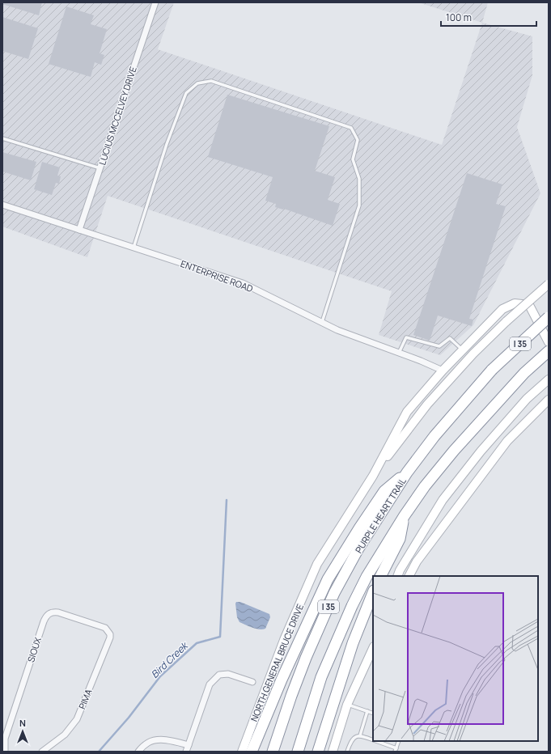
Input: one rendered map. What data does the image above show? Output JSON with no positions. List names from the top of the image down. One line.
{"streets":{"highway":["I 35","PURPLE HEART TRAIL"],"main road":["NORTH GENERAL BRUCE DRIVE"],"street":["LUCIUS MCCELVEY DRIVE","ENTERPRISE ROAD","SIOUX","PIMA"]},"crossings":[["LUCIUS MCCELVEY DRIVE","ENTERPRISE ROAD"],["SIOUX","PIMA"]],"water":["Bird Creek"],"scale_bar":"100 m","north":"top"}
